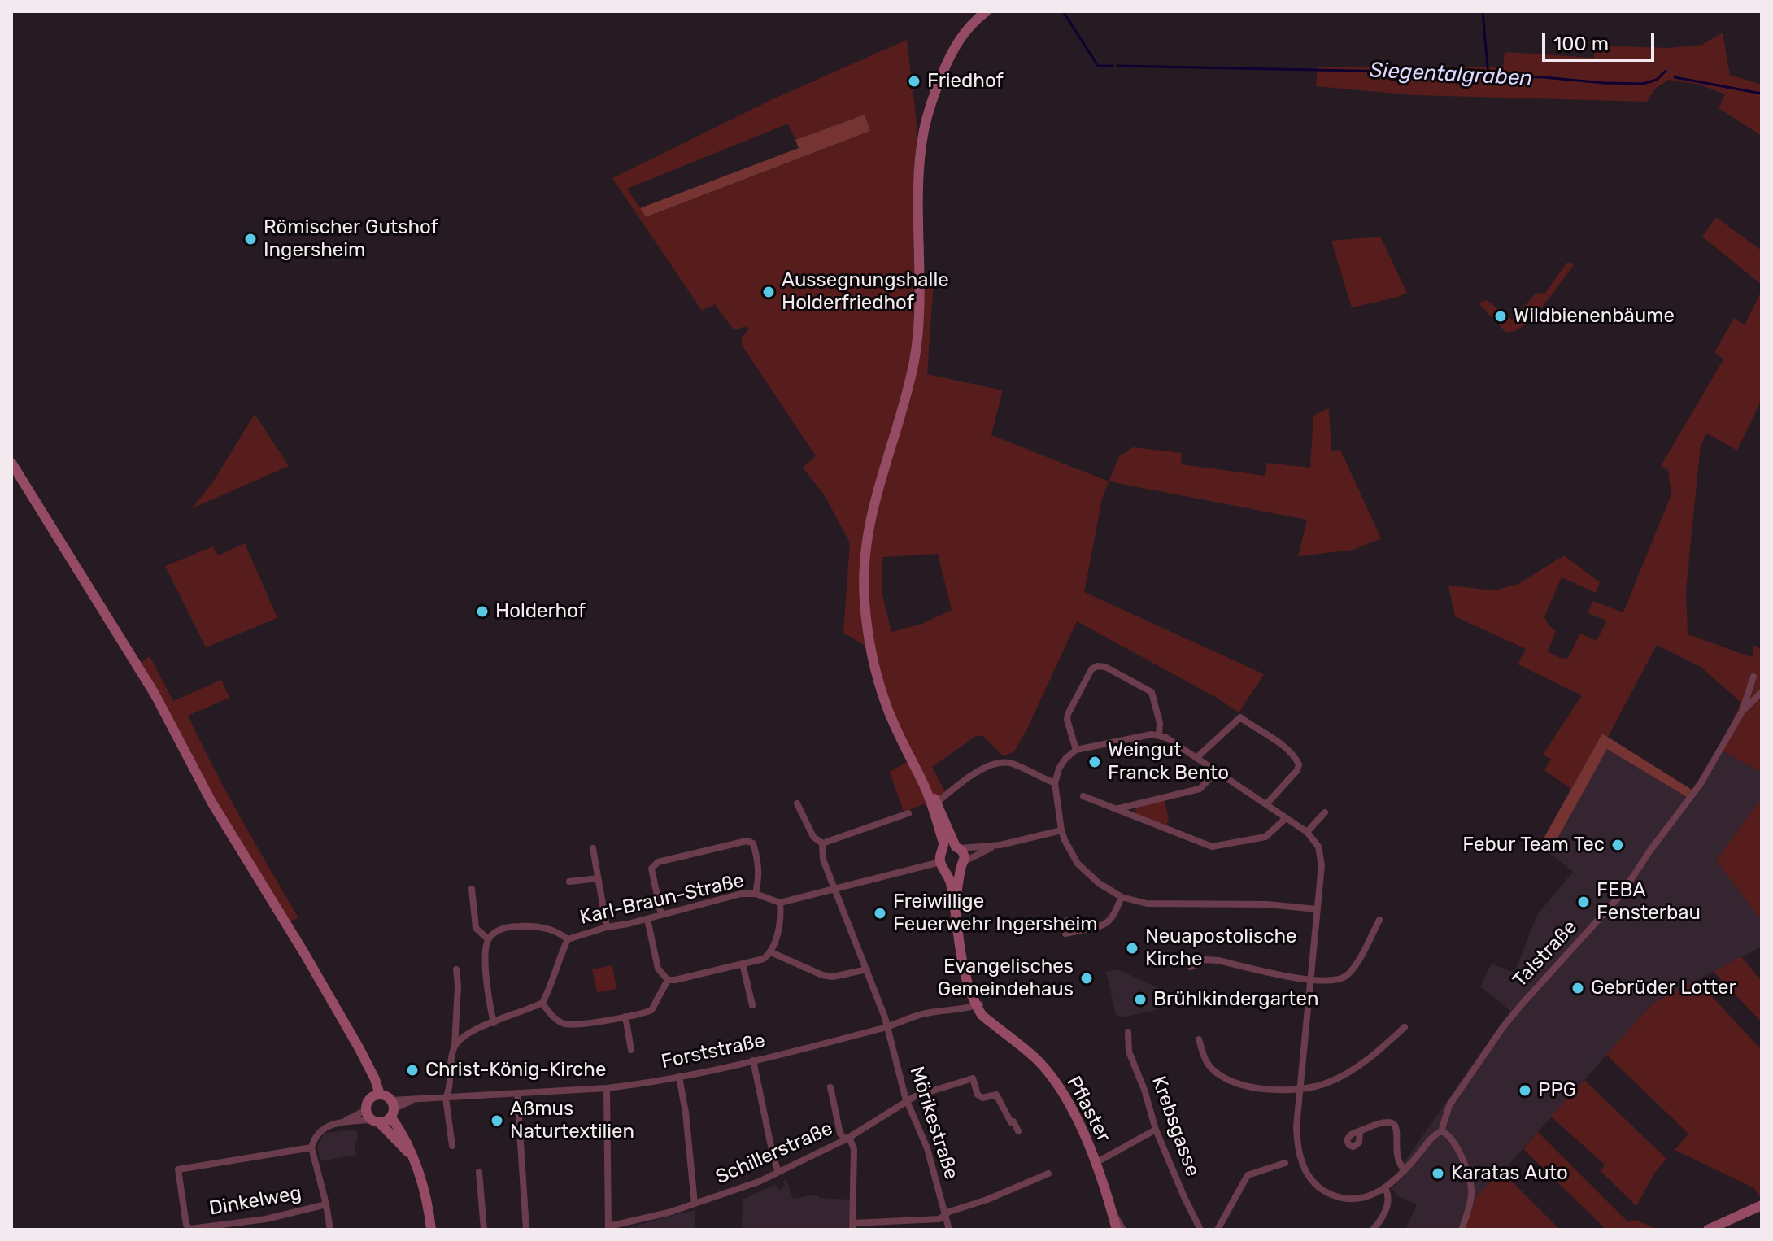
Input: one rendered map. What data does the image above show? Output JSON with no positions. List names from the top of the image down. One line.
{"streets":{"street":["Karl-Braun-Straße","Talstraße","Forststraße","Pflaster","Mörikestraße","Krebsgasse","Schillerstraße","Dinkelweg"]},"crossings":[["Forststraße","Pflaster"],["Forststraße","Mörikestraße"],["Mörikestraße","Schillerstraße"]],"water":["Siegentalgraben"],"places":["Friedhof","Römischer Gutshof Ingersheim","Aussegnungshalle Holderfriedhof","Wildbienenbäume","Holderhof","Weingut Franck Bento","Febur Team Tec","FEBA Fensterbau","Freiwillige Feuerwehr Ingersheim","Neuapostolische Kirche","Evangelisches Gemeindehaus","Gebrüder Lotter","Brühlkindergarten","Christ-König-Kirche","PPG","Aßmus Naturtextilien","Karatas Auto"],"scale_bar":"100 m"}
